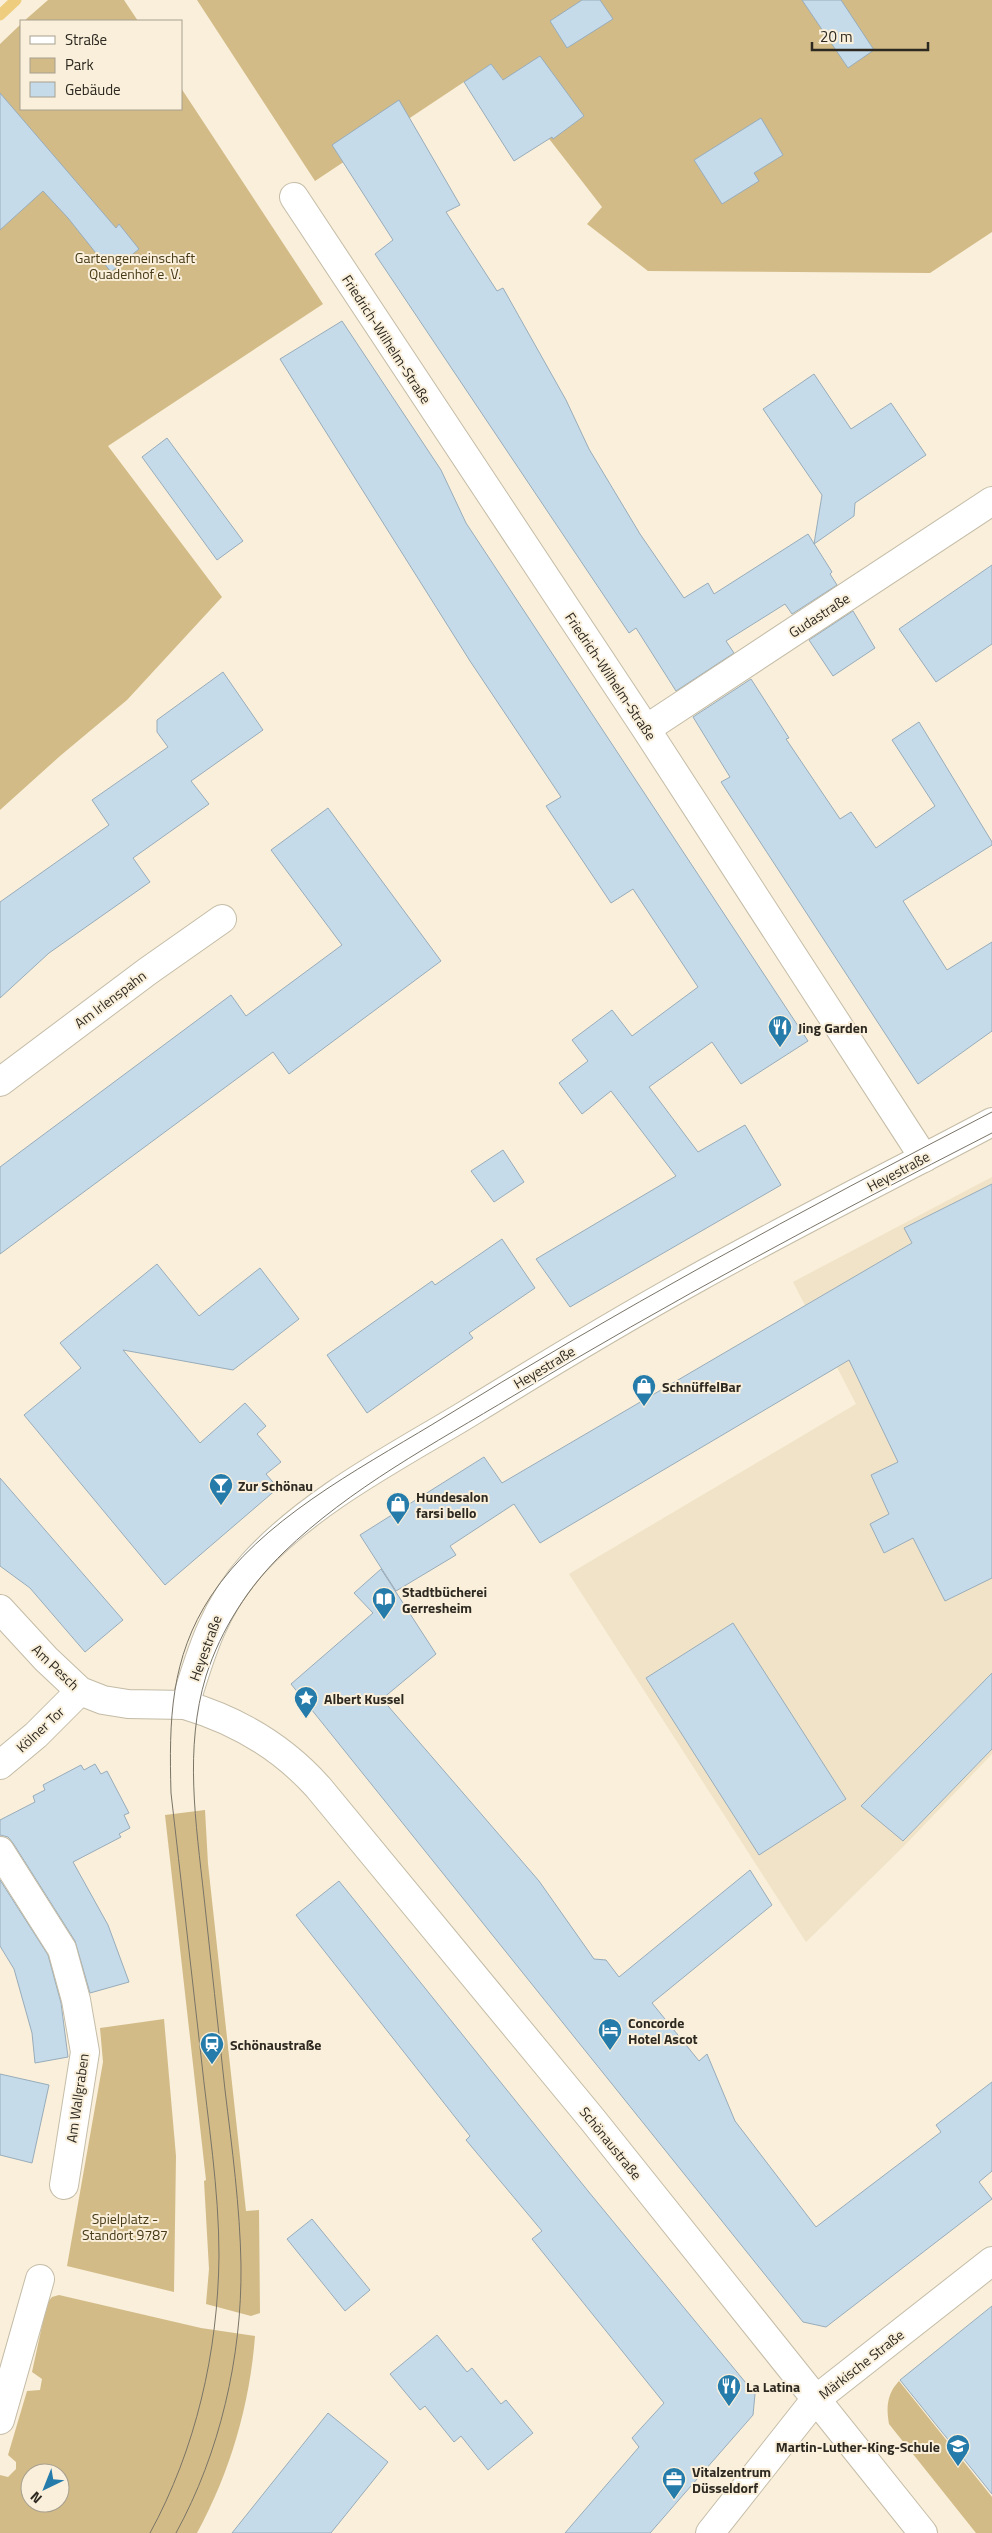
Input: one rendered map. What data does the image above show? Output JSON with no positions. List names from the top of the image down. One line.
{"streets":{"street":["Friedrich-Wilhelm-Straße","Gudastraße","Am Irlenspahn","Heyestraße","Am Pesch","Kölner Tor","Am Wallgraben","Schönaustraße","Märkische Straße"]},"crossings":[["Friedrich-Wilhelm-Straße","Gudastraße"],["Friedrich-Wilhelm-Straße","Heyestraße"],["Heyestraße","Am Pesch"],["Heyestraße","Schönaustraße"],["Am Pesch","Kölner Tor"],["Am Pesch","Schönaustraße"],["Schönaustraße","Märkische Straße"]],"parks":["Gartengemeinschaft Quadenhof e. V.","Spielplatz - Standort 9787"],"places":{"restaurant":["Jing Garden","La Latina"],"shop":["SchnüffelBar","Hundesalon farsi bello"],"bar":["Zur Schönau"],"library":["Stadtbücherei Gerresheim"],"place":["Albert Kussel"],"hotel":["Concorde Hotel Ascot"],"station":["Schönaustraße"],"school or university":["Martin-Luther-King-Schule"],"office":["Vitalzentrum Düsseldorf"]},"legend":["Straße","Park","Gebäude"],"scale_bar":"20 m","north":"bottom left"}
